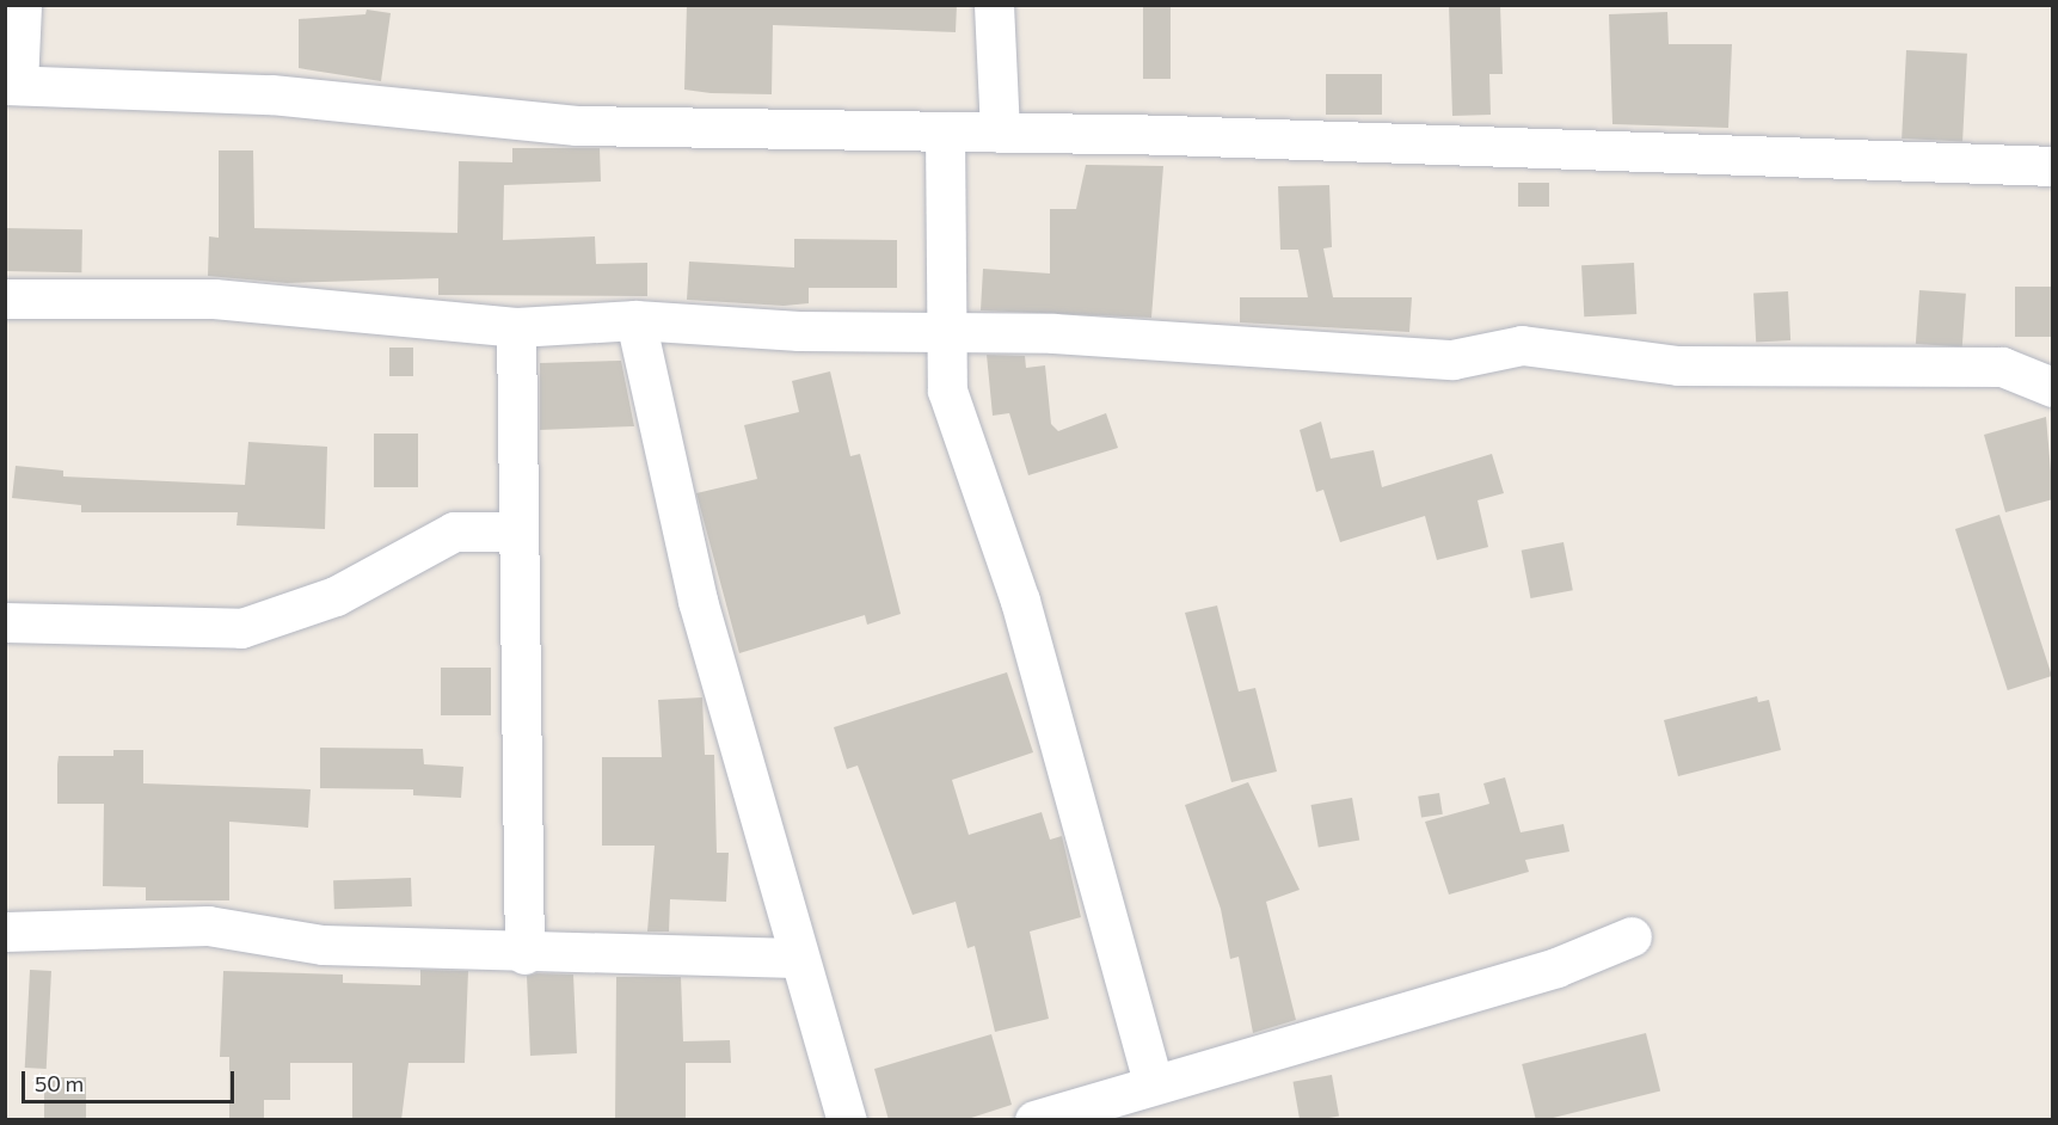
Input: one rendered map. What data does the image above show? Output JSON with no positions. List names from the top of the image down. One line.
{"scale_bar":"50 m"}
